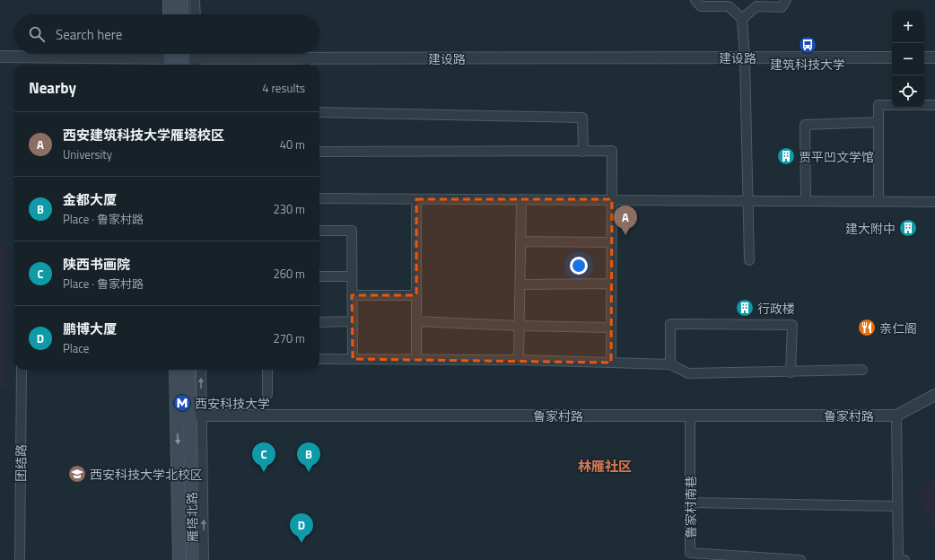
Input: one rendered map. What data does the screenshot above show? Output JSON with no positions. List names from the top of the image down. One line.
{"streets":{"main road":["雁塔北路"],"street":["建设路","鲁家村路","团结路","鲁家村南巷"]},"crossings":[["鲁家村路","鲁家村南巷"],["鲁家村路","雁塔北路"]],"districts":["林雁社区"],"places":{"bus stop":["建筑科技大学"],"building":["贾平凹文学馆","建大附中","行政楼"],"restaurant":["亲仁阁"],"metro station":["西安科技大学"],"school or university":["西安科技大学北校区"]},"page":{"map_buttons":["+","−"],"search":"Search here","heading":["Nearby","4 results"],"list":[{"mark":"A","name":"西安建筑科技大学雁塔校区","note":"University","value":"40 m"},{"mark":"B","name":"金都大厦","note":"Place · 鲁家村路","value":"230 m"},{"mark":"C","name":"陕西书画院","note":"Place · 鲁家村路","value":"260 m"},{"mark":"D","name":"鹏博大厦","note":"Place","value":"270 m"}],"pins":["A","B","C","D"]}}
